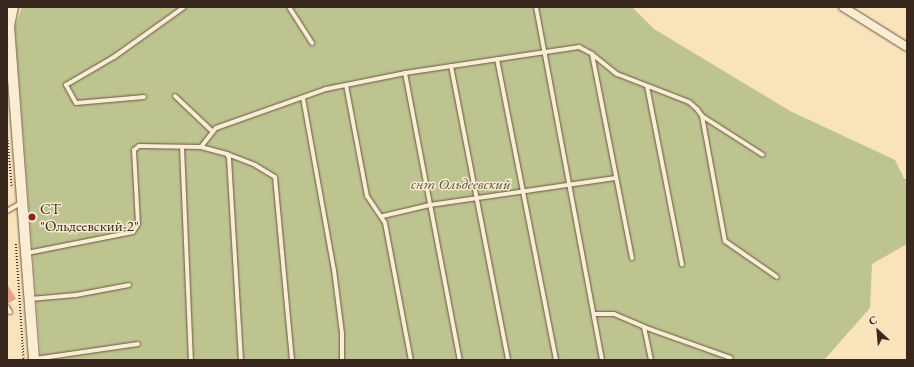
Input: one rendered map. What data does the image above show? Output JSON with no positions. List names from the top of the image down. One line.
{"parks":["снт Ольдеевский"],"places":["СТ \"Ольдеевский-2\""],"north":"top left"}
